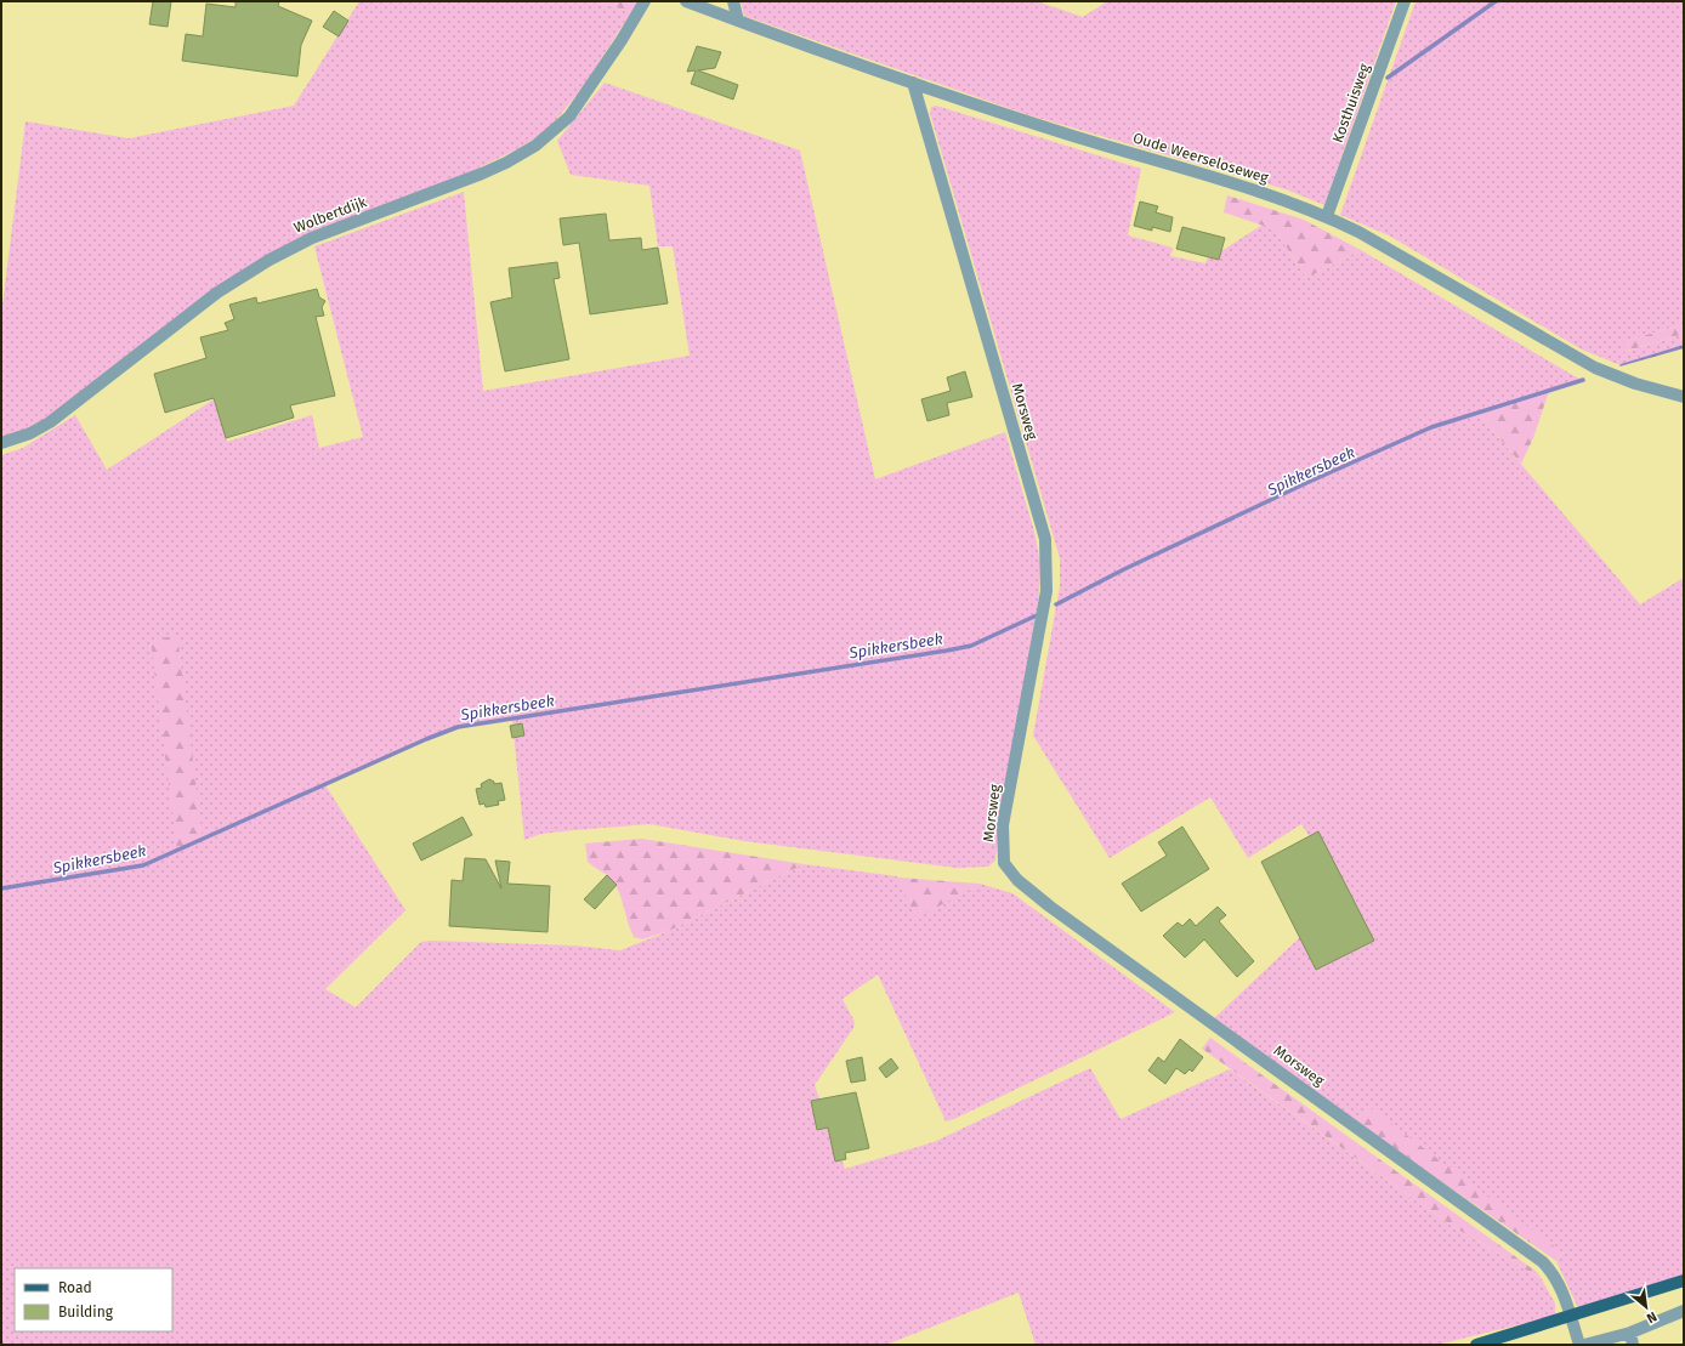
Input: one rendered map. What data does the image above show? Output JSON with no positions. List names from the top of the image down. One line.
{"streets":{"street":["Kosthuisweg","Oude Weerseloseweg","Wolbertdijk","Morsweg"]},"crossings":[["Kosthuisweg","Oude Weerseloseweg"],["Oude Weerseloseweg","Morsweg"]],"water":["Spikkersbeek"],"legend":["Road","Building"],"north":"bottom right"}
